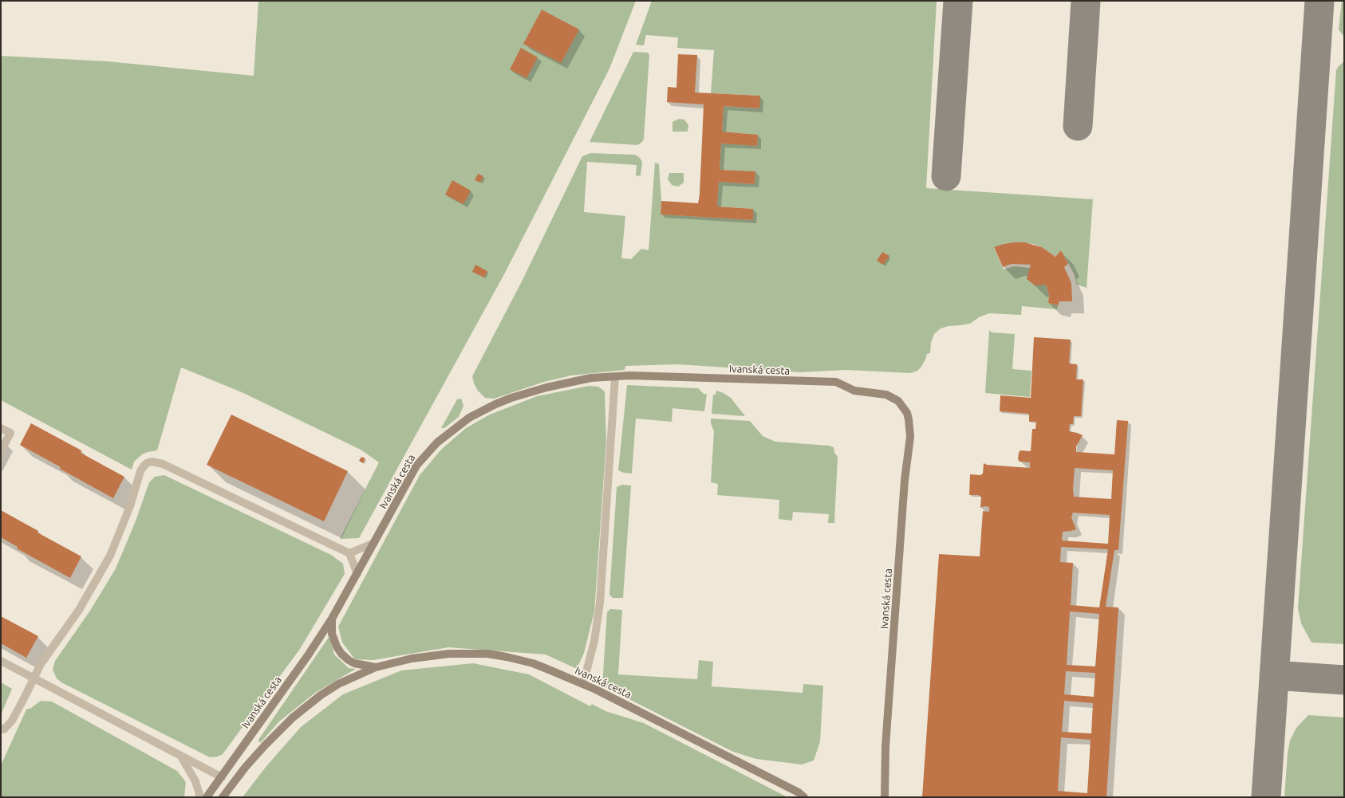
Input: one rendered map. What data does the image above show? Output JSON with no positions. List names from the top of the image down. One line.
{"streets":{"street":["Ivanská cesta"]}}
